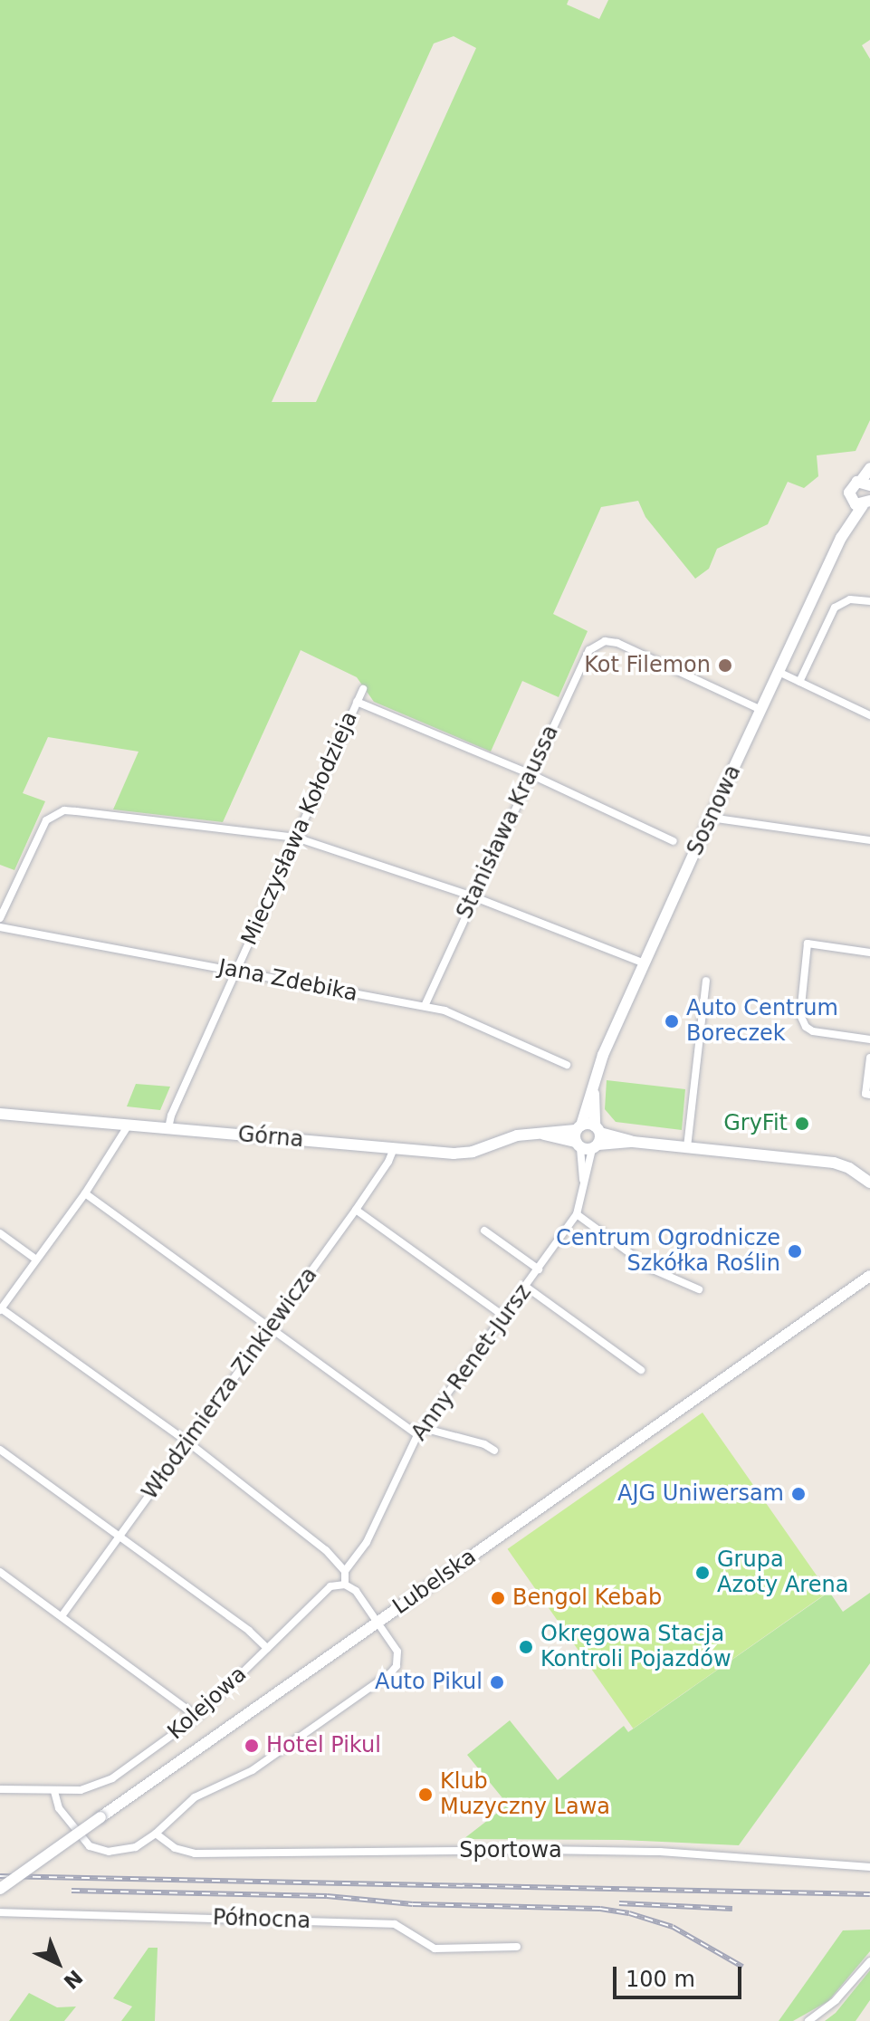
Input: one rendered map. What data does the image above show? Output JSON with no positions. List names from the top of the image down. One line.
{"streets":{"street":["Sosnowa","Stanisława Kraussa","Mieczysława Kołodzieja","Jana Zdebika","Górna","Anny Renet-Jursz","Włodzimierza Zinkiewicza","Lubelska","Kolejowa","Sportowa","Północna"]},"crossings":[["Sosnowa","Stanisława Kraussa"],["Sosnowa","Górna"],["Sosnowa","Anny Renet-Jursz"],["Stanisława Kraussa","Jana Zdebika"],["Mieczysława Kołodzieja","Jana Zdebika"],["Mieczysława Kołodzieja","Górna"],["Górna","Anny Renet-Jursz"],["Górna","Włodzimierza Zinkiewicza"]],"places":["Kot Filemon","Auto Centrum Boreczek","GryFit","Centrum Ogrodnicze Szkółka Roślin","AJG Uniwersam","Grupa Azoty Arena","Bengol Kebab","Okręgowa Stacja Kontroli Pojazdów","Auto Pikul","Hotel Pikul","Klub Muzyczny Lawa"],"scale_bar":"100 m","north":"bottom right"}
